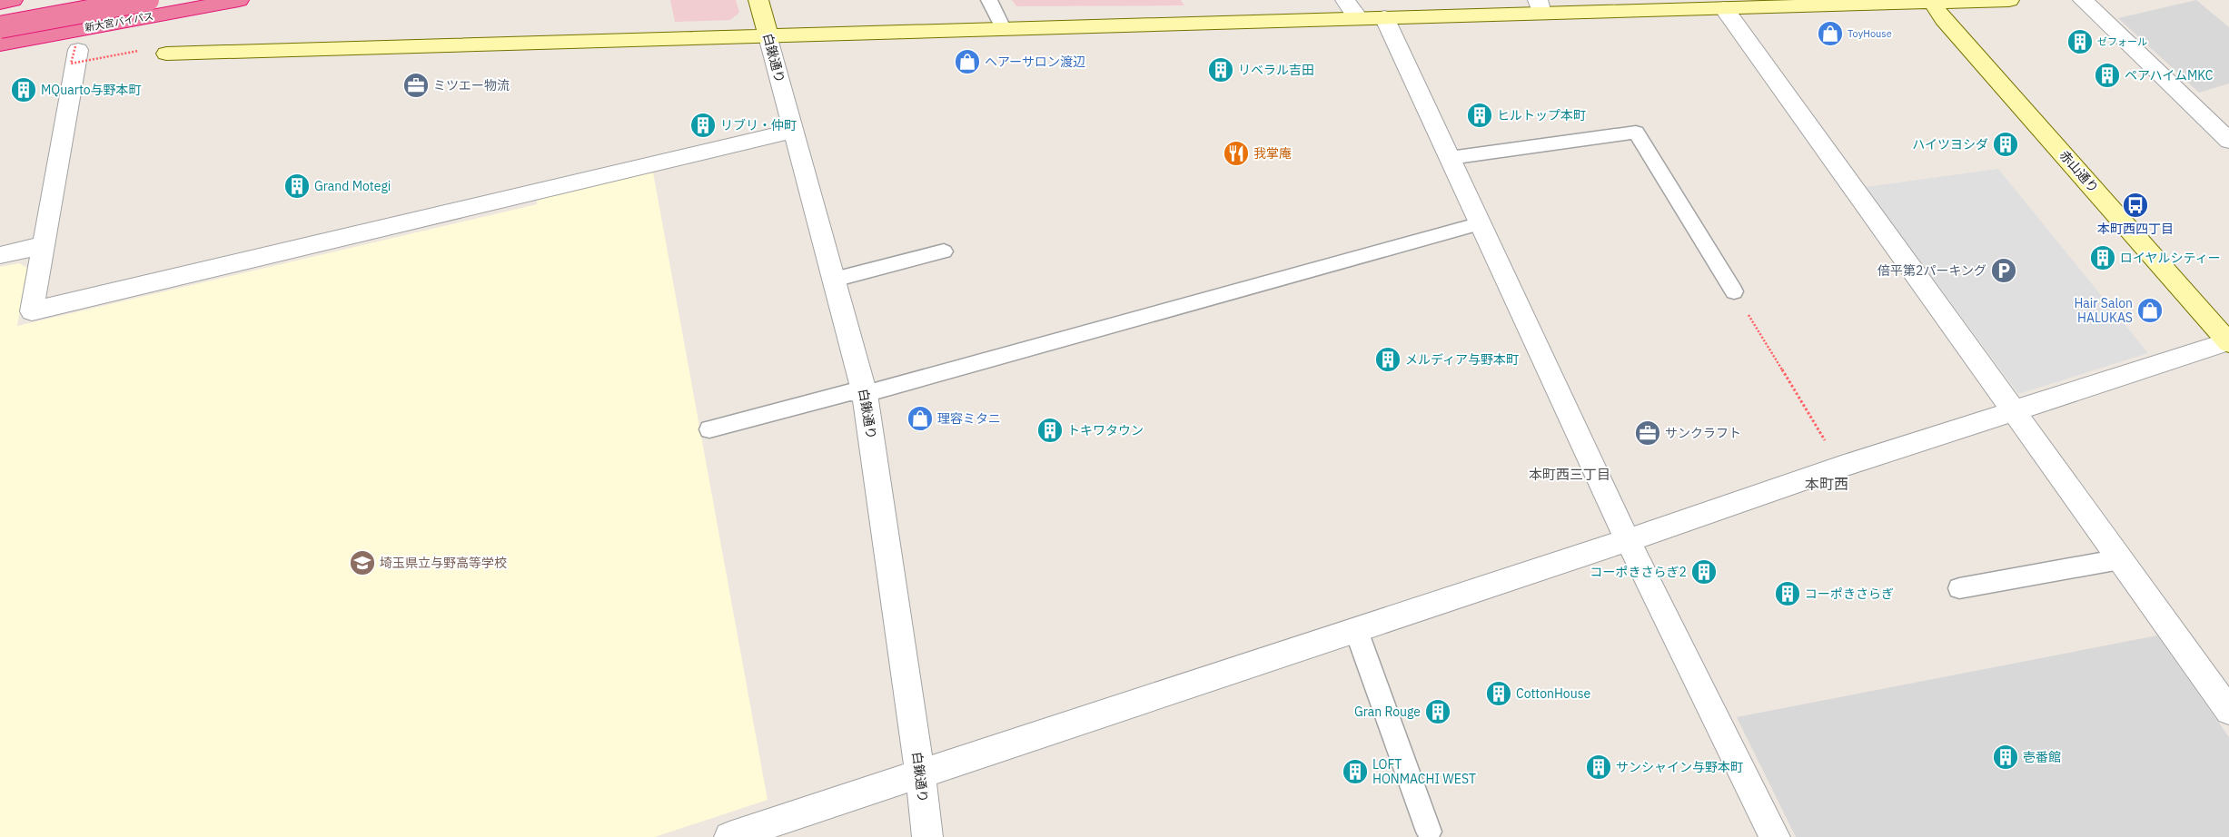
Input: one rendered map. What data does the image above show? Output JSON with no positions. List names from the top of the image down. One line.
{"streets":{"highway":["新大宮バイパス"],"street":["白鍬通り","赤山通り"]},"districts":["本町西三丁目","本町西"],"places":{"shop":["ToyHouse","ヘアーサロン渡辺","Hair Salon HALUKAS","理容ミタニ"],"building":["ゼフォール","リベラル吉田","ペアハイムMKC","MQuarto与野本町","ヒルトップ本町","リブリ・仲町","ハイツヨシダ","Grand Motegi","ロイヤルシティー","メルディア与野本町","トキワタウン","コーポきさらぎ2","コーポきさらぎ","CottonHouse","Gran Rouge","壱番館","サンシャイン与野本町","LOFT HONMACHI WEST"],"office":["ミツエー物流","サンクラフト"],"restaurant":["我掌庵"],"bus stop":["本町西四丁目"],"parking":["倍平第2パーキング"],"school or university":["埼玉県立与野高等学校"]}}
